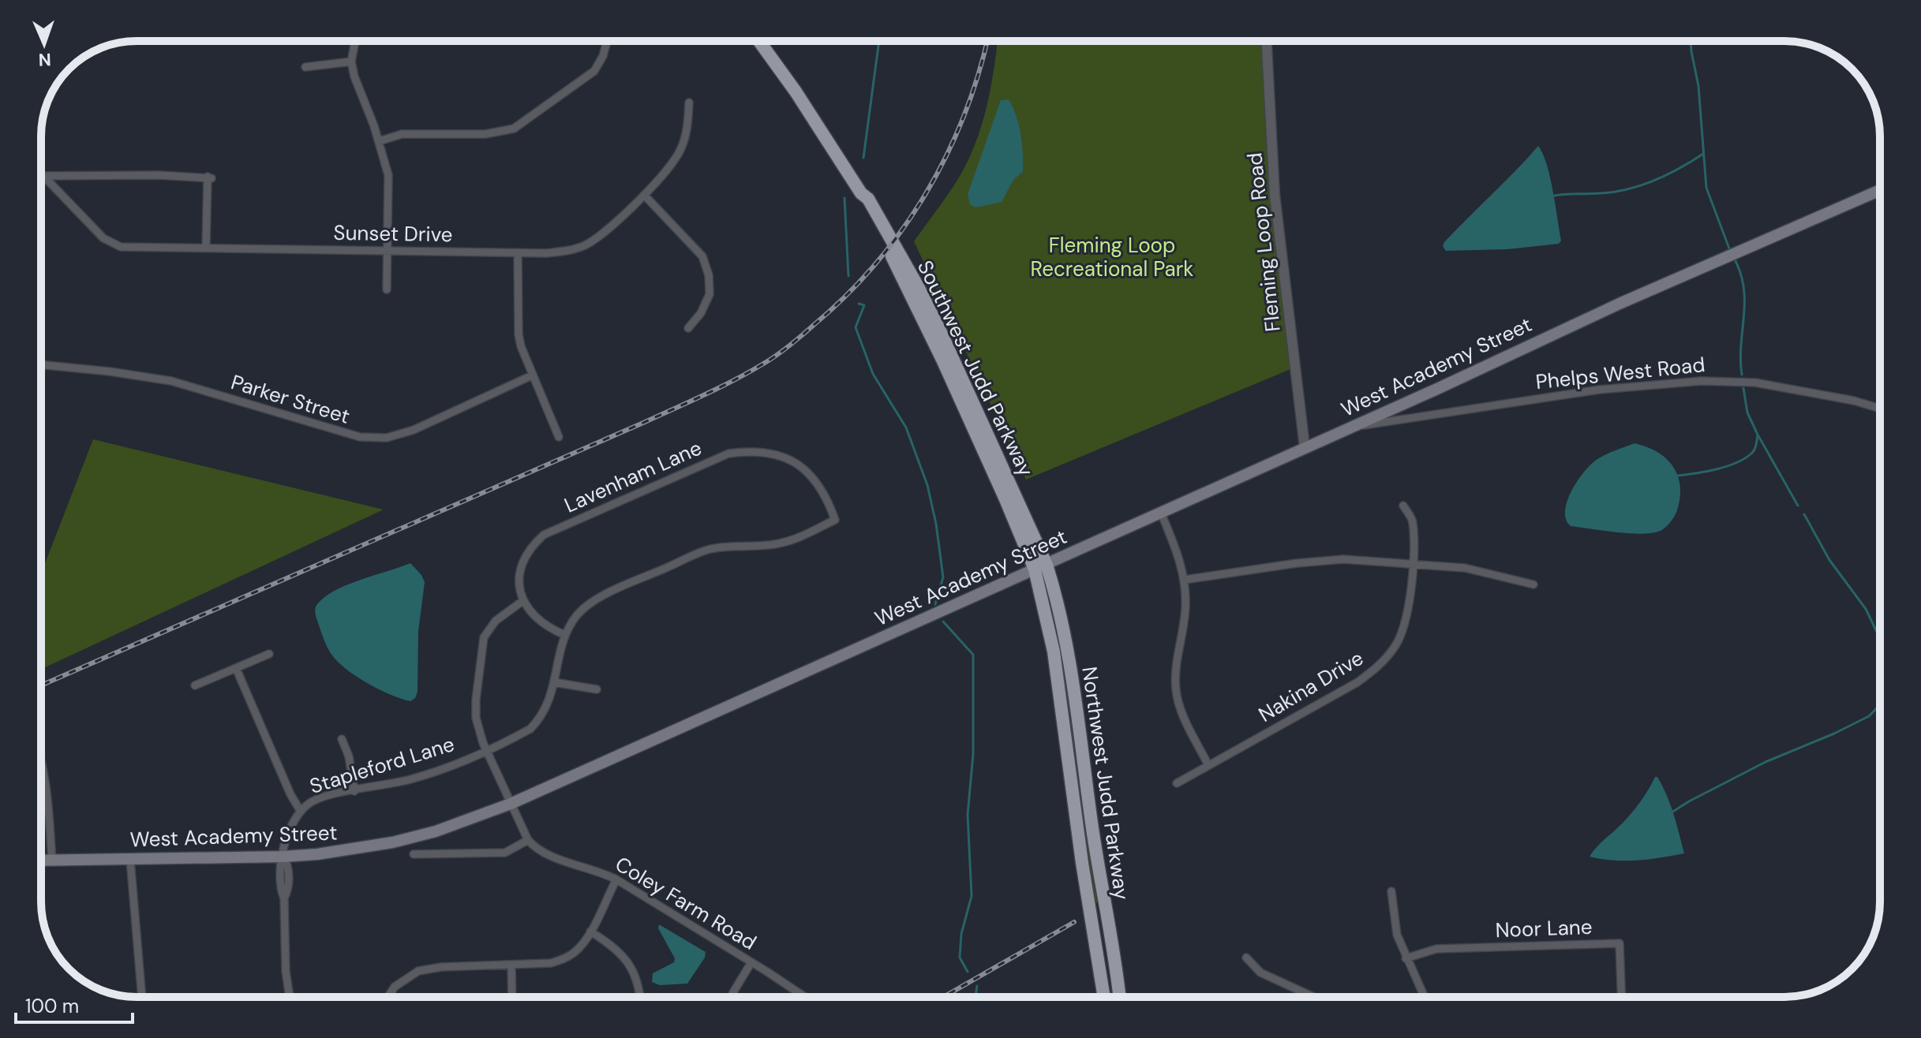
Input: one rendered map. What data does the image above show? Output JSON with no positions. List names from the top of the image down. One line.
{"streets":{"highway":["Southwest Judd Parkway","Northwest Judd Parkway"],"main road":["West Academy Street"],"street":["Sunset Drive","Fleming Loop Road","Phelps West Road","Parker Street","Lavenham Lane","Nakina Drive","Stapleford Lane","Coley Farm Road","Noor Lane"]},"crossings":[["Fleming Loop Road","West Academy Street"],["West Academy Street","Southwest Judd Parkway"],["West Academy Street","Phelps West Road"],["West Academy Street","Stapleford Lane"],["West Academy Street","Northwest Judd Parkway"],["Southwest Judd Parkway","Northwest Judd Parkway"],["Lavenham Lane","Stapleford Lane"]],"parks":["Fleming Loop Recreational Park"],"scale_bar":"100 m","north":"bottom"}
